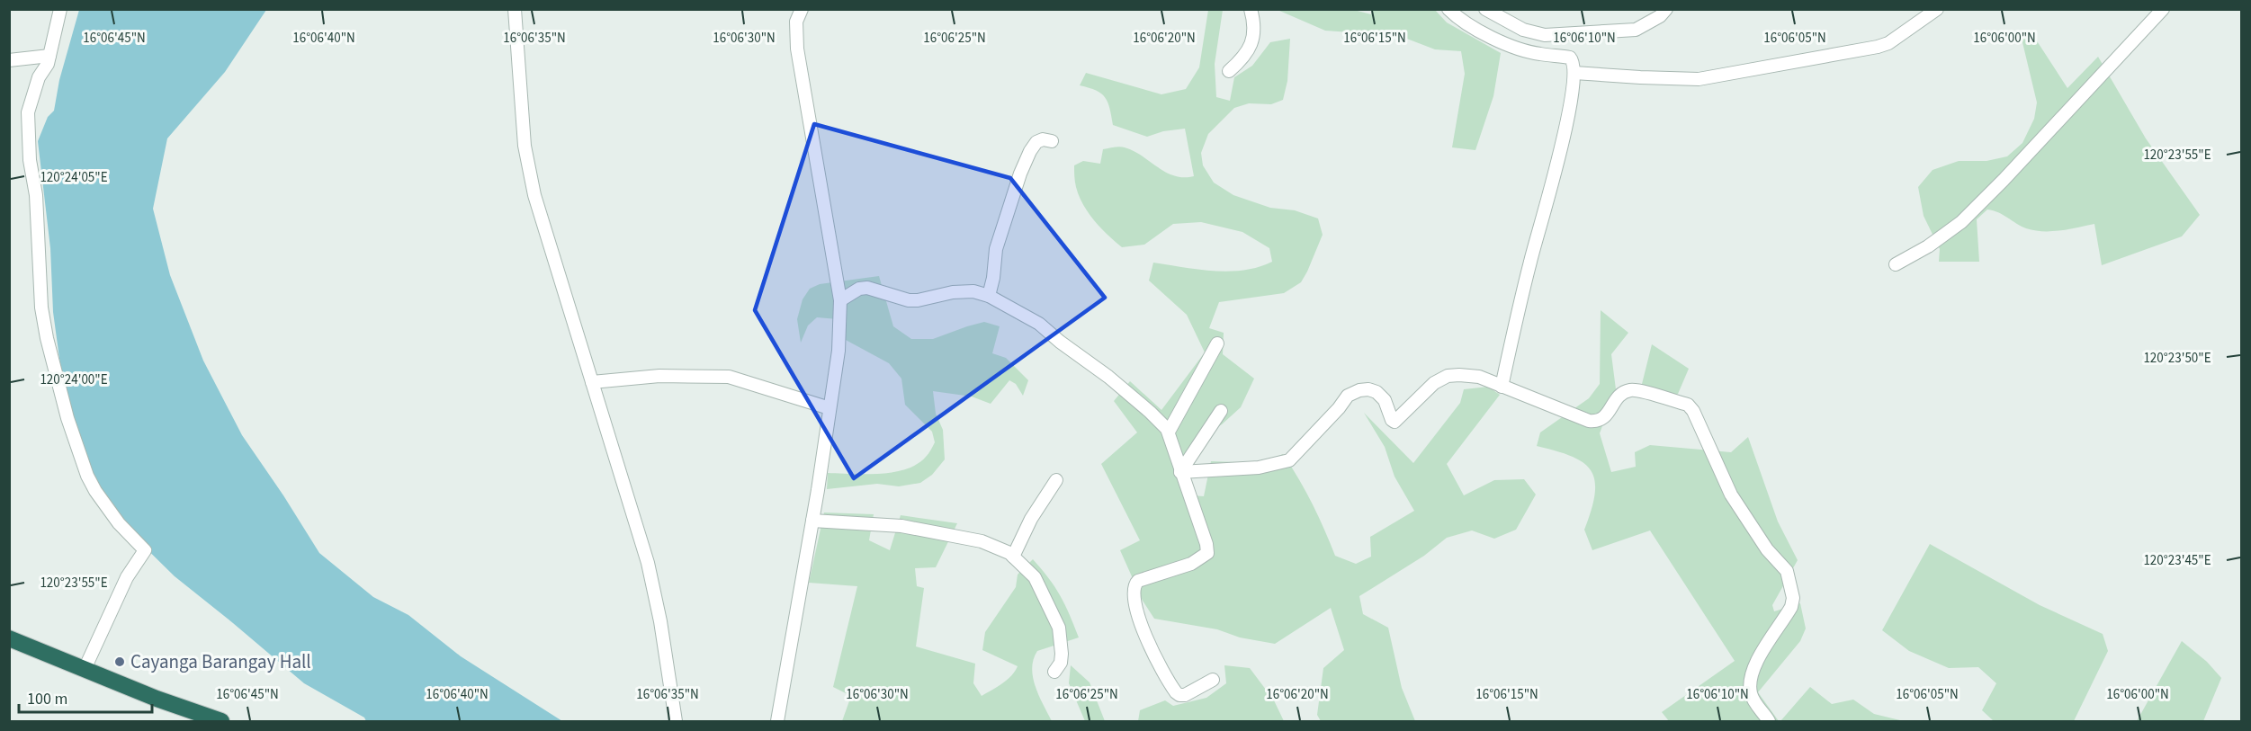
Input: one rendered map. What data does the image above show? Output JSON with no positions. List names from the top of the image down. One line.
{"places":["Cayanga Barangay Hall"],"scale_bar":"100 m","coordinates":["16°06'45\"N","16°06'40\"N","16°06'35\"N","16°06'30\"N","16°06'25\"N","16°06'20\"N","16°06'15\"N","16°06'10\"N","16°06'05\"N","16°06'00\"N","120°23'55\"E","120°24'05\"E","120°23'50\"E","120°24'00\"E","120°23'45\"E"]}
